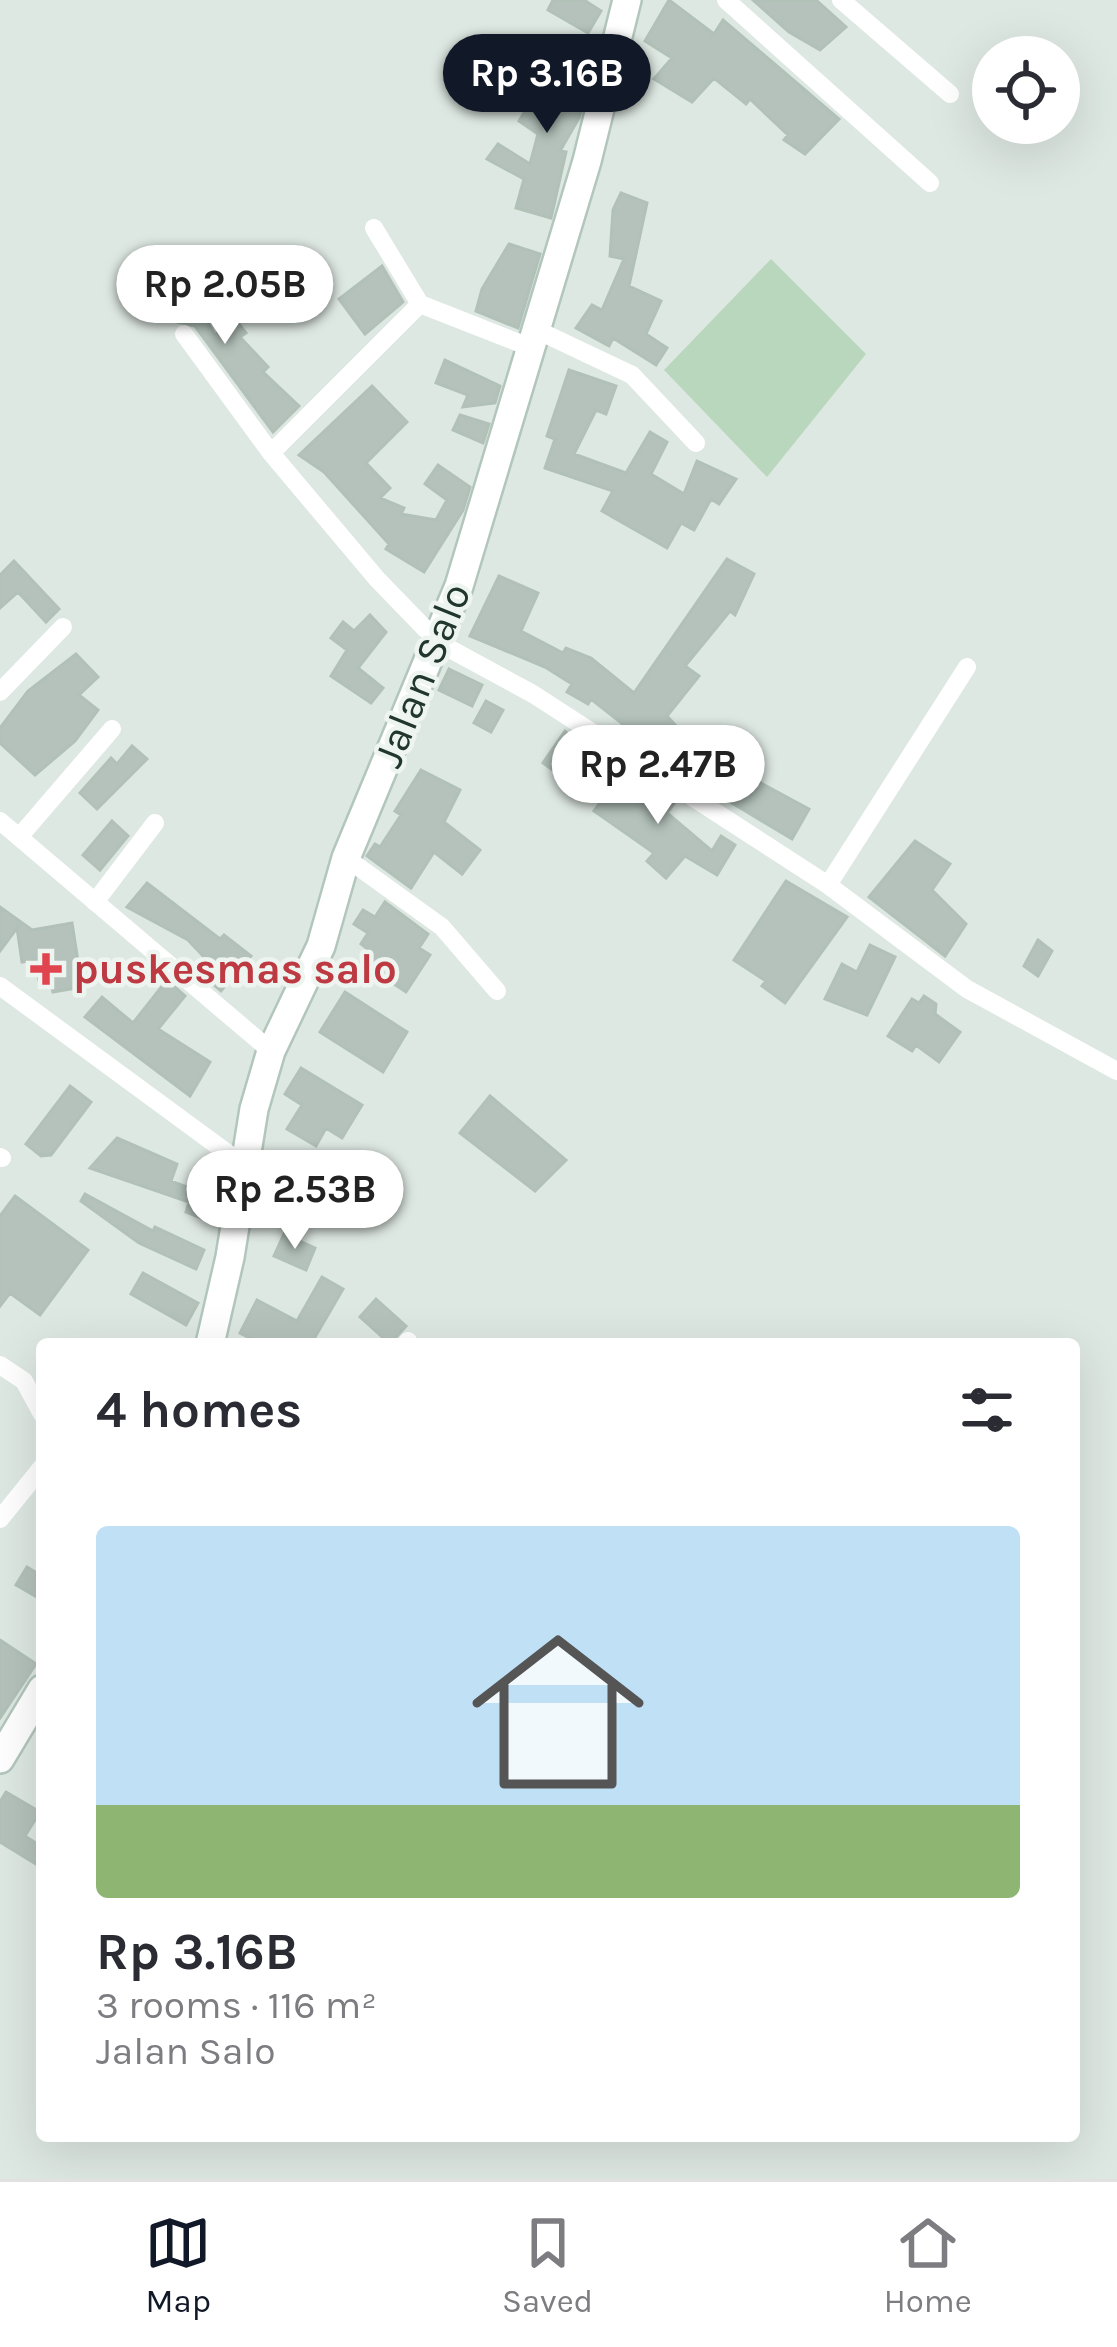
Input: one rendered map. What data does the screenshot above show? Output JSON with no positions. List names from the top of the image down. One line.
{"streets":{"street":["Jalan Salo"]},"places":{"health":["puskesmas salo"]},"page":{"price":["Rp 3.16B","Rp 2.05B","Rp 2.47B","Rp 2.53B"],"heading":"4 homes","list":[{"name":"Rp 3.16B","note":"3 rooms · 116 m² · Jalan Salo"}],"tabs":["Map","Saved","Home"]}}
